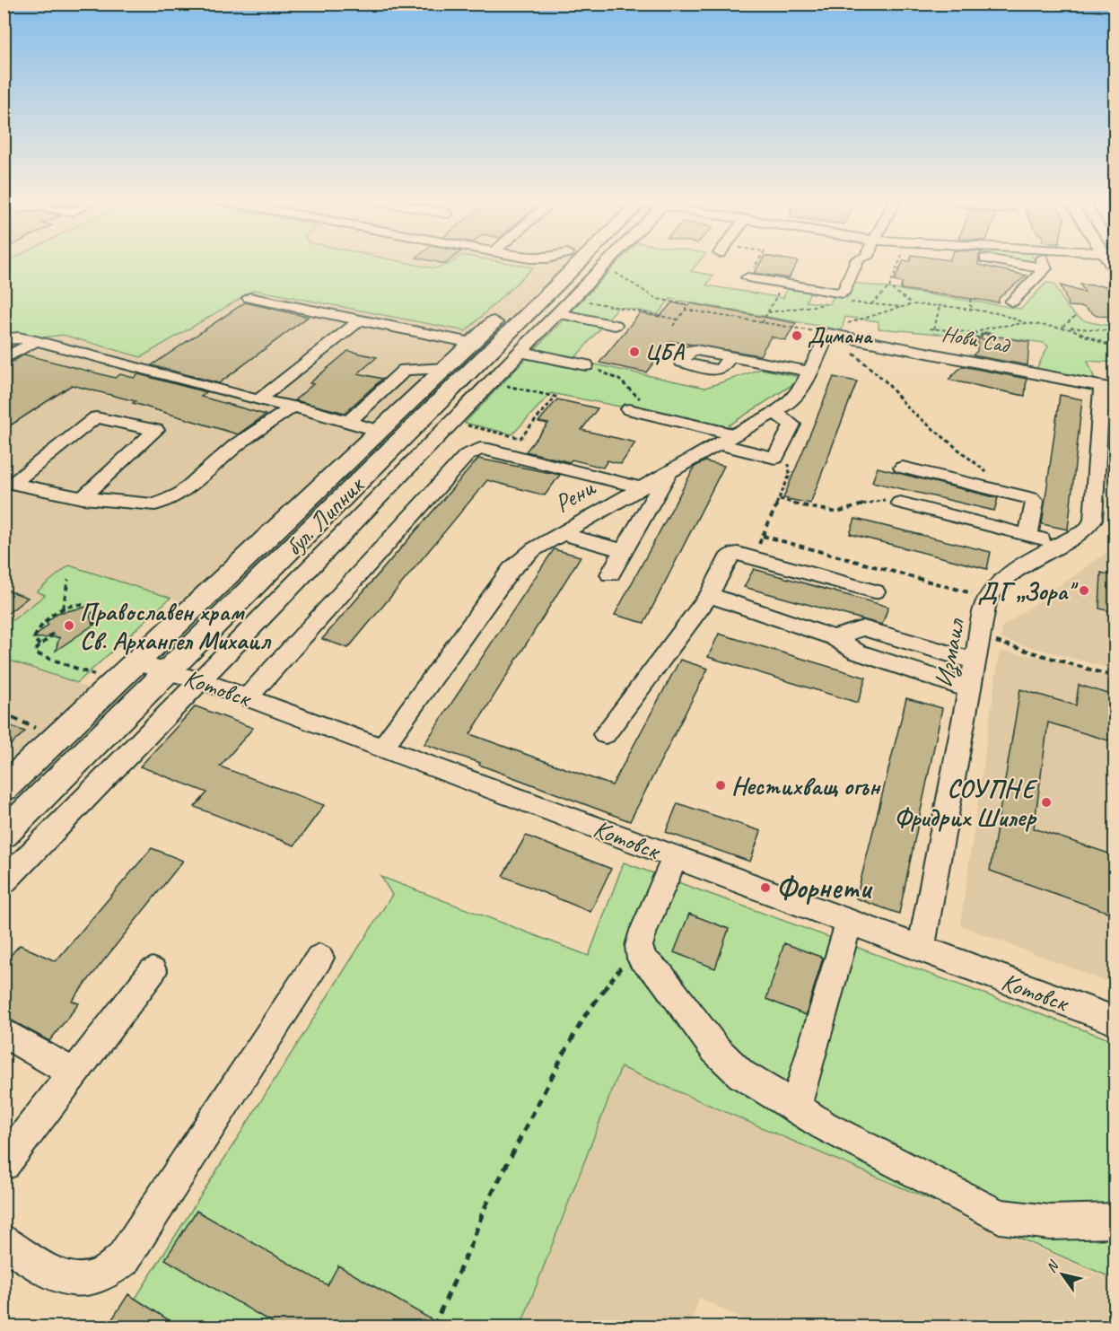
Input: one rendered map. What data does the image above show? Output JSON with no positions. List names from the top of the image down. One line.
{"streets":{"main road":["бул. Липник"],"street":["Нови Сад","Рени","Измаил","Котовск"]},"crossings":[["Нови Сад","Рени"],["Нови Сад","Измаил"],["Рени","Котовск"],["бул. Липник","Котовск"],["Измаил","Котовск"]],"places":["Димана","ЦБА","ДГ „Зора\"","Православен храм Св. Архангел Михаил","Нестихващ огън","СОУПНЕ Фридрих Шилер","Форнети"],"north":"top left"}
